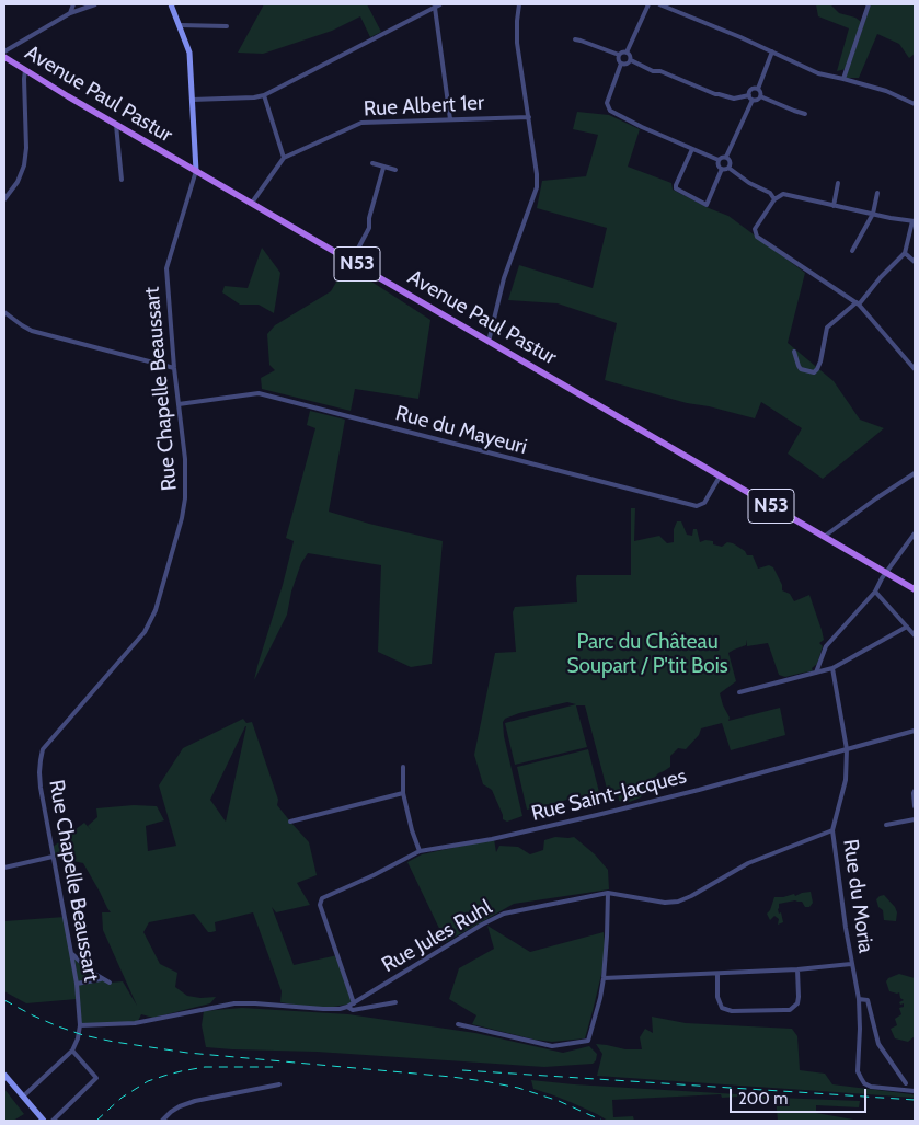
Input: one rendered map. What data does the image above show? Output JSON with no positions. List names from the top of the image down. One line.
{"streets":{"main road":["Avenue Paul Pastur","N53"],"street":["Rue Albert 1er","Rue Chapelle Beaussart","Rue du Mayeuri","Rue Saint-Jacques","Rue du Moria","Rue Jules Ruhl"]},"crossings":[["Avenue Paul Pastur","Rue Albert 1er"],["Avenue Paul Pastur","Rue Chapelle Beaussart"],["Avenue Paul Pastur","Rue du Mayeuri"],["Rue Chapelle Beaussart","Rue du Mayeuri"],["Rue Chapelle Beaussart","Rue Jules Ruhl"],["Rue Saint-Jacques","Rue du Moria"],["Rue Saint-Jacques","Rue Jules Ruhl"],["Rue du Moria","Rue Jules Ruhl"]],"parks":["Parc du Château Soupart / P'tit Bois"],"scale_bar":"200 m"}
